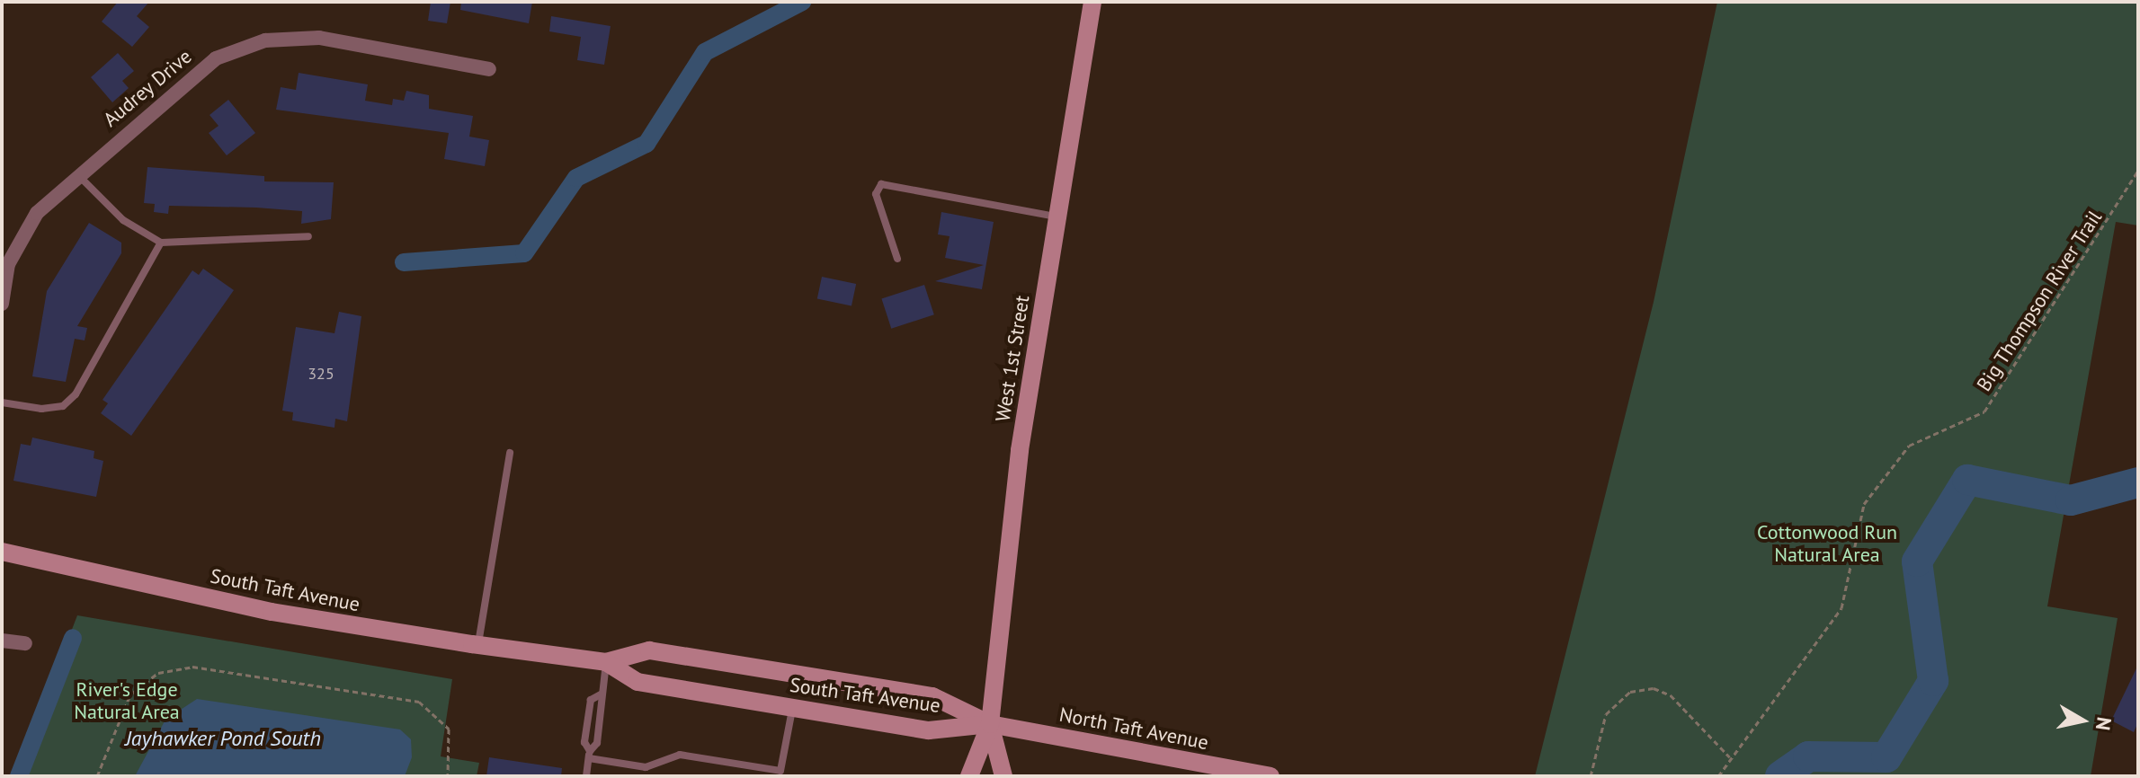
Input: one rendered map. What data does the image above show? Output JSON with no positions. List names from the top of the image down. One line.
{"streets":{"main road":["West 1st Street","South Taft Avenue","North Taft Avenue"],"street":["Audrey Drive"],"path":["Big Thompson River Trail"]},"crossings":[["West 1st Street","South Taft Avenue"],["West 1st Street","North Taft Avenue"],["South Taft Avenue","North Taft Avenue"]],"water":["Jayhawker Pond South"],"parks":["Cottonwood Run Natural Area","River's Edge Natural Area"],"house_numbers":["325"],"north":"right"}
